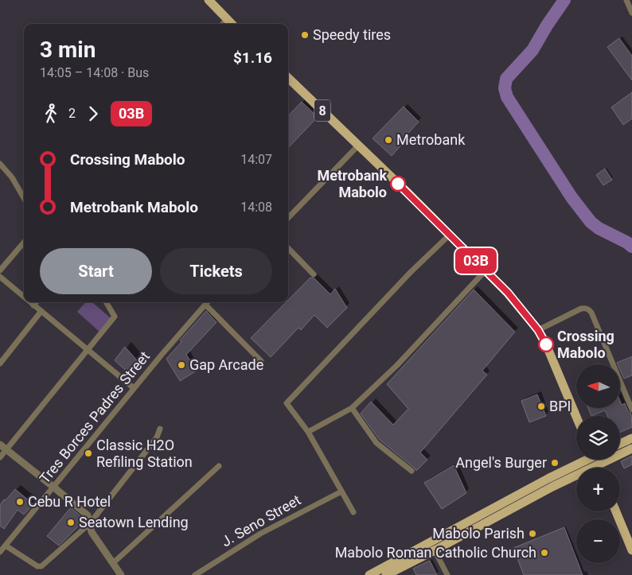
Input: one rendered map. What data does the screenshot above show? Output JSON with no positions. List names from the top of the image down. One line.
{"streets":{"main road":["8"],"street":["Tres Borces Padres Street","J. Seno Street"]},"places":["Speedy tires","Metrobank","Metrobank Mabolo","Crossing Mabolo","Gap Arcade","BPI","Classic H2O Refiling Station","Angel's Burger","Cebu R Hotel","Seatown Lending","Mabolo Parish","Mabolo Roman Catholic Church"],"lines":["bus line 03B"],"north":"left","page":{"on_map":"03B","heading":["3 min","14:05 – 14:08 · Bus","$1.16"],"legs":["2","03B"],"list":[{"name":"Crossing Mabolo","value":"14:07"},{"name":"Metrobank Mabolo","value":"14:08"}],"buttons":["Start","Tickets"],"map_buttons":["+","−"]}}
